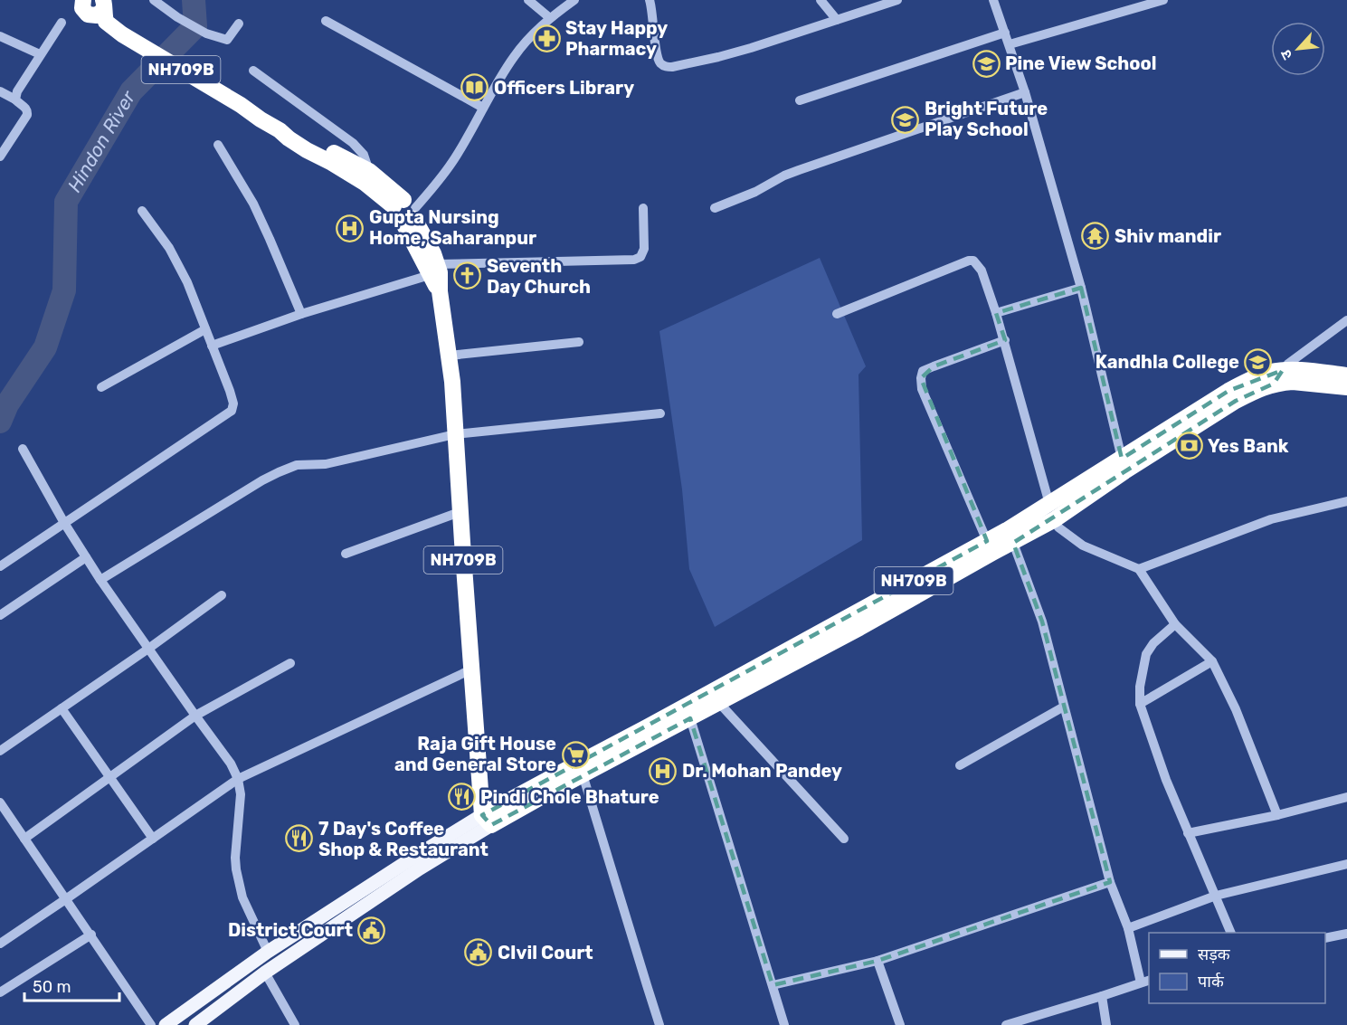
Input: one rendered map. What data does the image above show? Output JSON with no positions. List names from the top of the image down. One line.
{"streets":{"highway":["NH709B"]},"water":["Hindon River"],"places":{"pharmacy":["Stay Happy Pharmacy"],"school or university":["Pine View School","Bright Future Play School","Kandhla College"],"library":["Officers Library"],"hospital":["Gupta Nursing Home, Saharanpur","Dr. Mohan Pandey"],"temple":["Shiv mandir"],"church":["Seventh Day Church"],"bank":["Yes Bank"],"supermarket":["Raja Gift House and General Store"],"restaurant":["Pindi Chole Bhature","7 Day's Coffee Shop & Restaurant"],"public building":["District Court","CIvil Court"]},"legend":["सड़क","पार्क"],"scale_bar":"50 m","north":"bottom left"}
